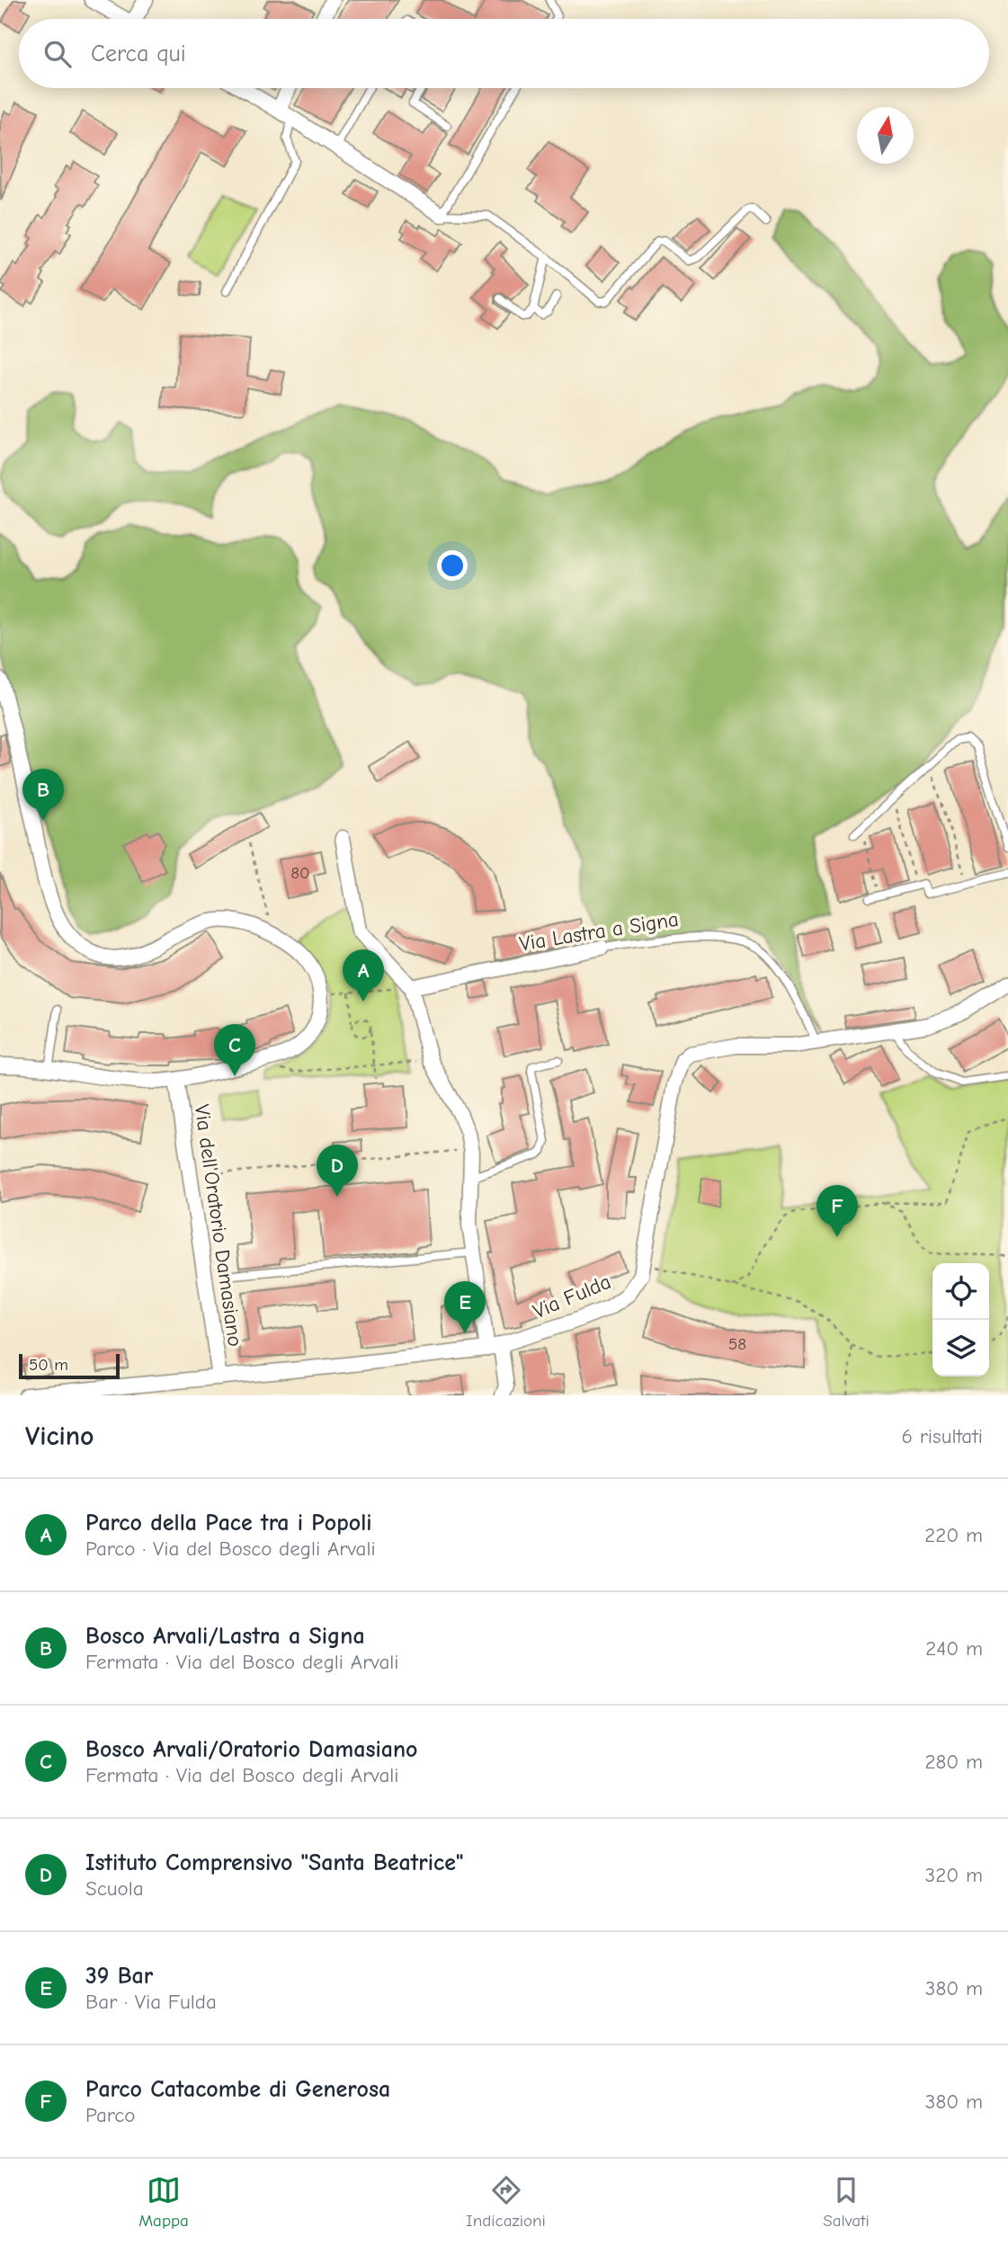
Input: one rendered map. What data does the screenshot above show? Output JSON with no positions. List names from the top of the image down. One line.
{"streets":{"street":["Via Lastra a Signa","Via dell'Oratorio Damasiano","Via Fulda"]},"crossings":[["Via Lastra a Signa","Via Fulda"],["Via dell'Oratorio Damasiano","Via Fulda"]],"house_numbers":["80","58"],"scale_bar":"50 m","north":"top","page":{"search":"Cerca qui","pins":["B","A","C","D","F","E"],"scale":"50 m","heading":["Vicino","6 risultati"],"list":[{"mark":"A","name":"Parco della Pace tra i Popoli","note":"Parco · Via del Bosco degli Arvali","value":"220 m"},{"mark":"B","name":"Bosco Arvali/Lastra a Signa","note":"Fermata · Via del Bosco degli Arvali","value":"240 m"},{"mark":"C","name":"Bosco Arvali/Oratorio Damasiano","note":"Fermata · Via del Bosco degli Arvali","value":"280 m"},{"mark":"D","name":"Istituto Comprensivo \"Santa Beatrice\"","note":"Scuola","value":"320 m"},{"mark":"E","name":"39 Bar","note":"Bar · Via Fulda","value":"380 m"},{"mark":"F","name":"Parco Catacombe di Generosa","note":"Parco","value":"380 m"}],"nav":["Mappa","Indicazioni","Salvati"]}}
